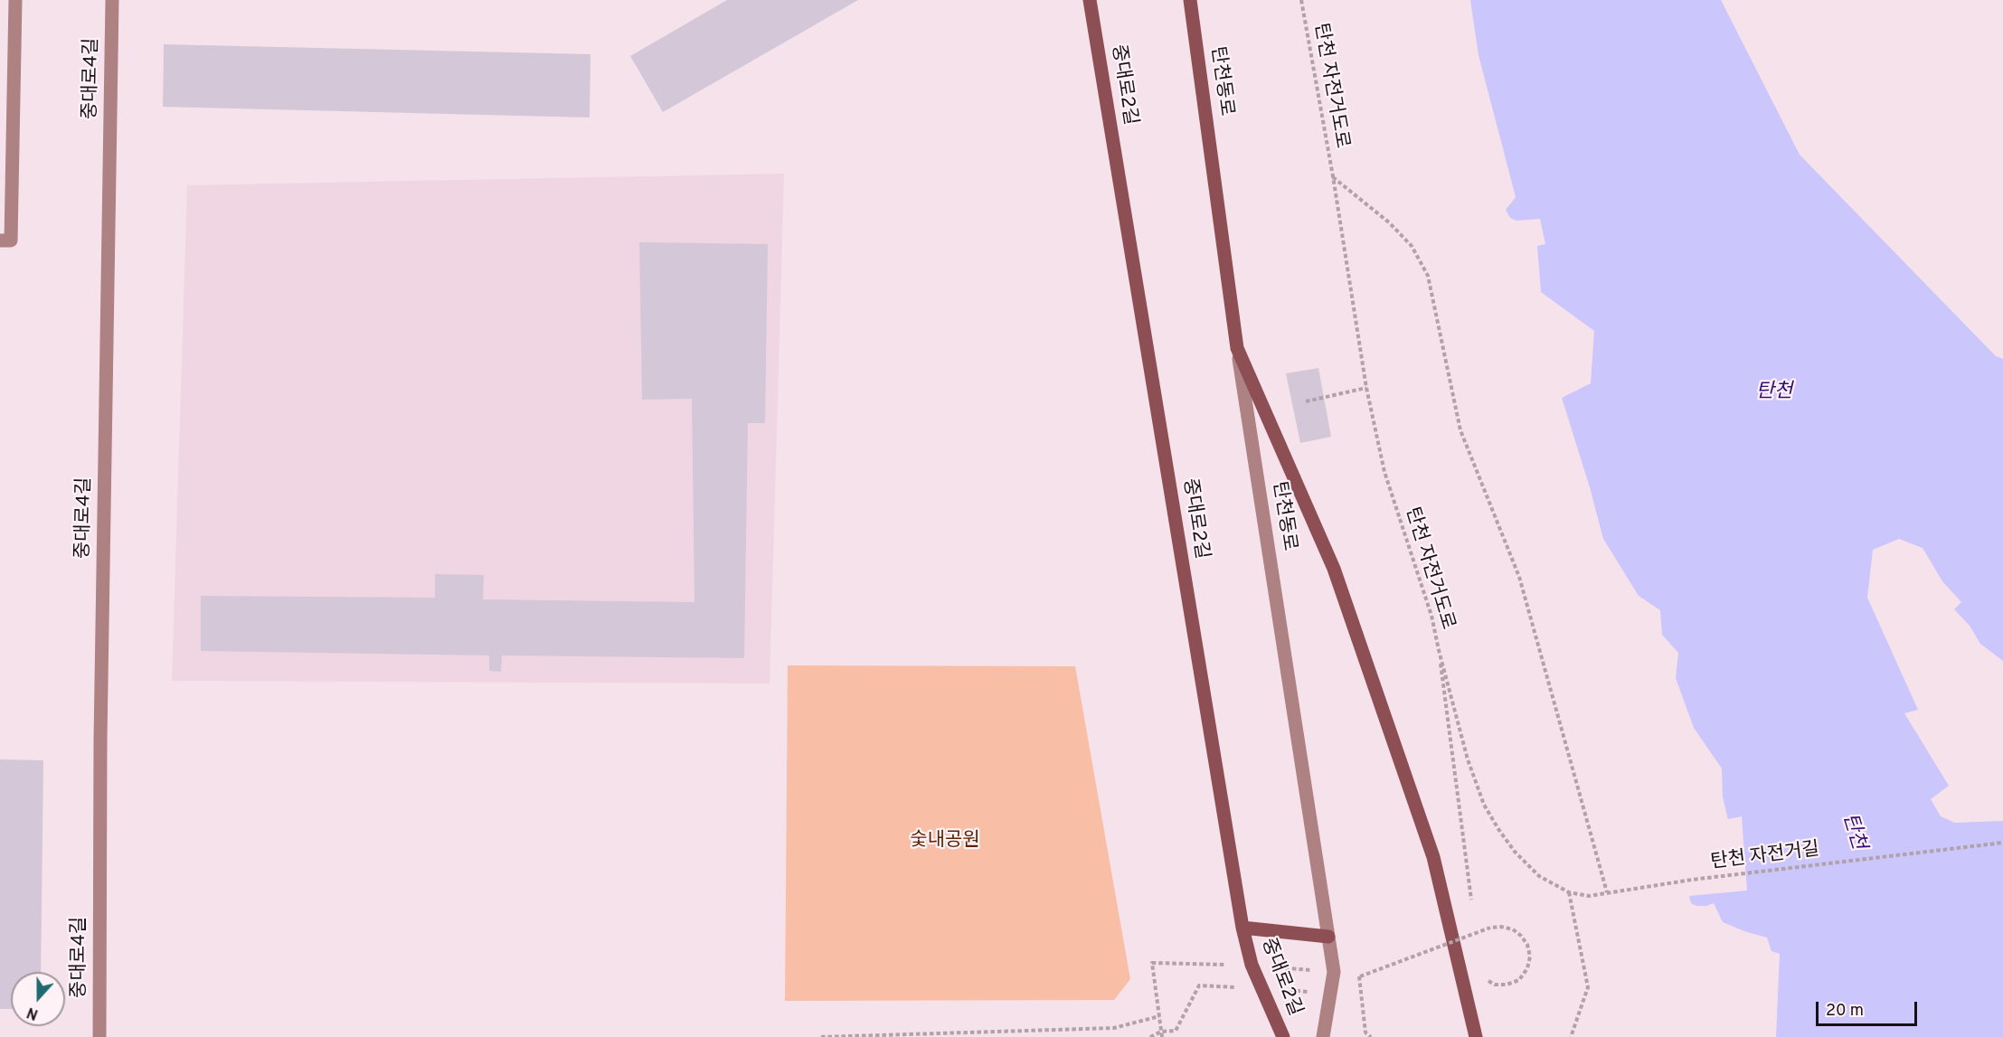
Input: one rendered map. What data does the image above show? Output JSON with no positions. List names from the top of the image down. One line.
{"streets":{"main road":["탄천동로","중대로2길"],"street":["중대로4길"],"path":["탄천 자전거도로","탄천 자전거길"]},"crossings":[["탄천 자전거도로","탄천 자전거길"]],"water":["탄천"],"parks":["숯내공원"],"scale_bar":"20 m","north":"bottom"}
